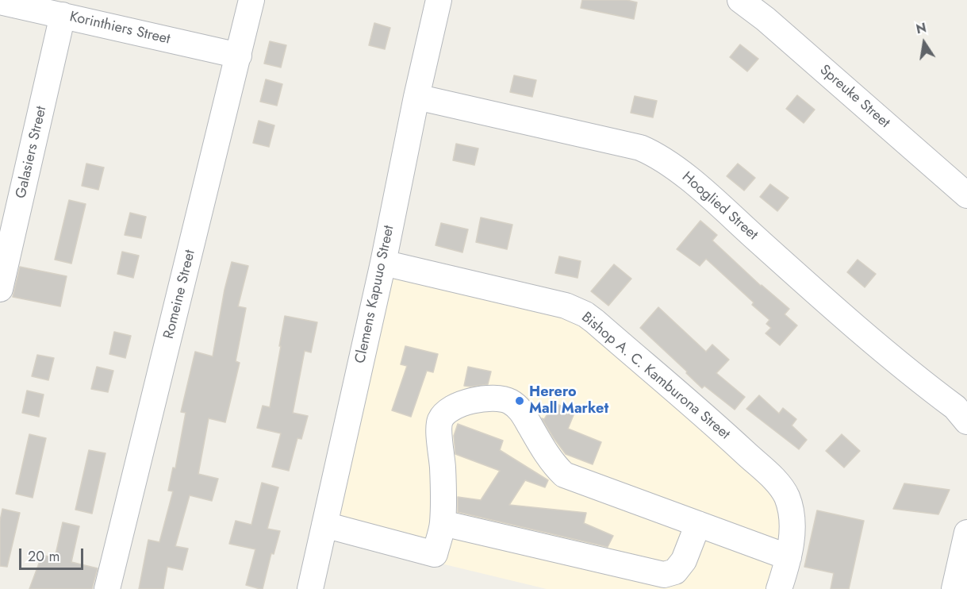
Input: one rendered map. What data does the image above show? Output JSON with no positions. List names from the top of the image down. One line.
{"streets":{"street":["Korinthiers Street","Spreuke Street","Galasiers Street","Hooglied Street","Romeine Street","Clemens Kapuuo Street","Bishop A. C. Kamburona Street"]},"crossings":[["Korinthiers Street","Galasiers Street"],["Korinthiers Street","Romeine Street"],["Hooglied Street","Clemens Kapuuo Street"],["Clemens Kapuuo Street","Bishop A. C. Kamburona Street"]],"places":["Herero Mall Market"],"scale_bar":"20 m","north":"top"}
